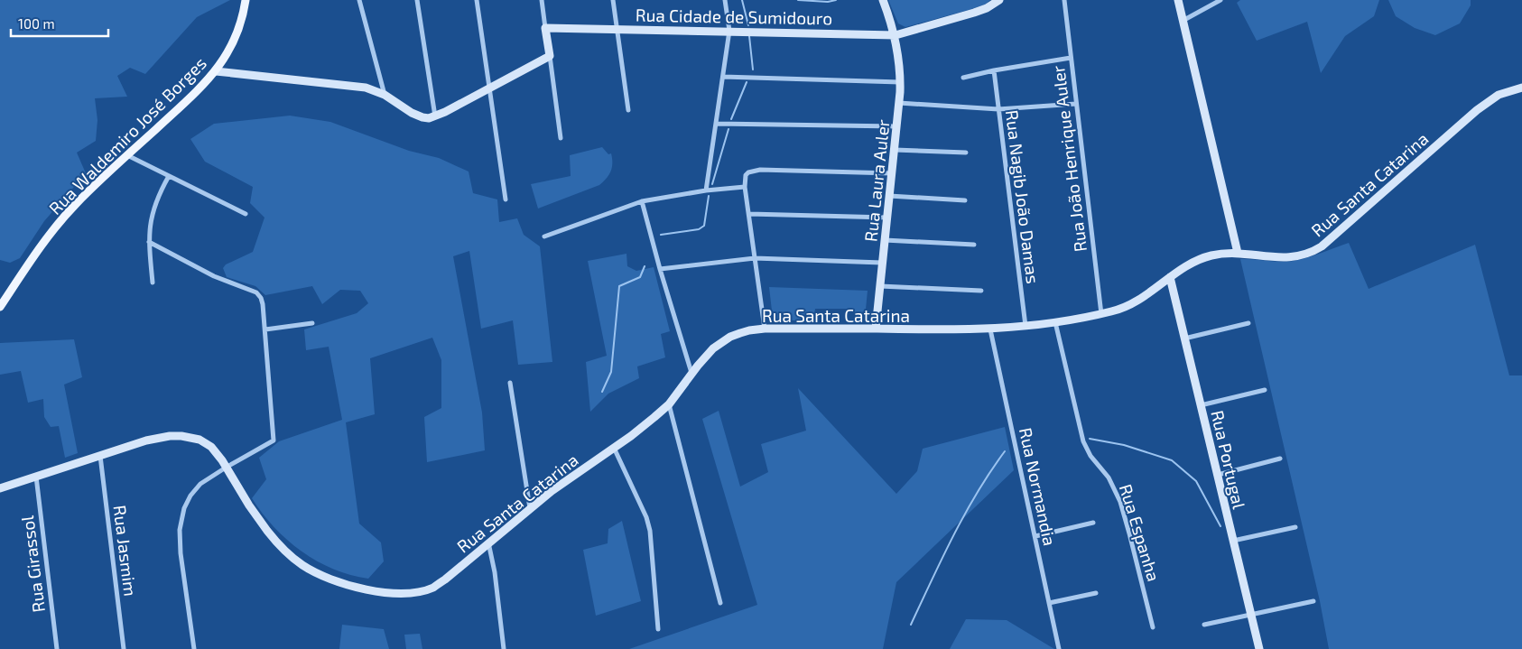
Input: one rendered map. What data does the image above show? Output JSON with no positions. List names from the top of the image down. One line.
{"streets":{"main road":["Rua Waldemiro José Borges"],"street":["Rua Cidade de Sumidouro","Rua João Henrique Auler","Rua Laura Auler","Rua Santa Catarina","Rua Nagib João Damas","Rua Portugal","Rua Normandia","Rua Espanha","Rua Jasmim","Rua Girassol"]},"crossings":[["Rua Cidade de Sumidouro","Rua Laura Auler"],["Rua João Henrique Auler","Rua Santa Catarina"],["Rua Laura Auler","Rua Santa Catarina"],["Rua Santa Catarina","Rua Nagib João Damas"],["Rua Santa Catarina","Rua Portugal"],["Rua Santa Catarina","Rua Normandia"],["Rua Santa Catarina","Rua Espanha"],["Rua Santa Catarina","Rua Jasmim"],["Rua Santa Catarina","Rua Girassol"]],"scale_bar":"100 m"}
